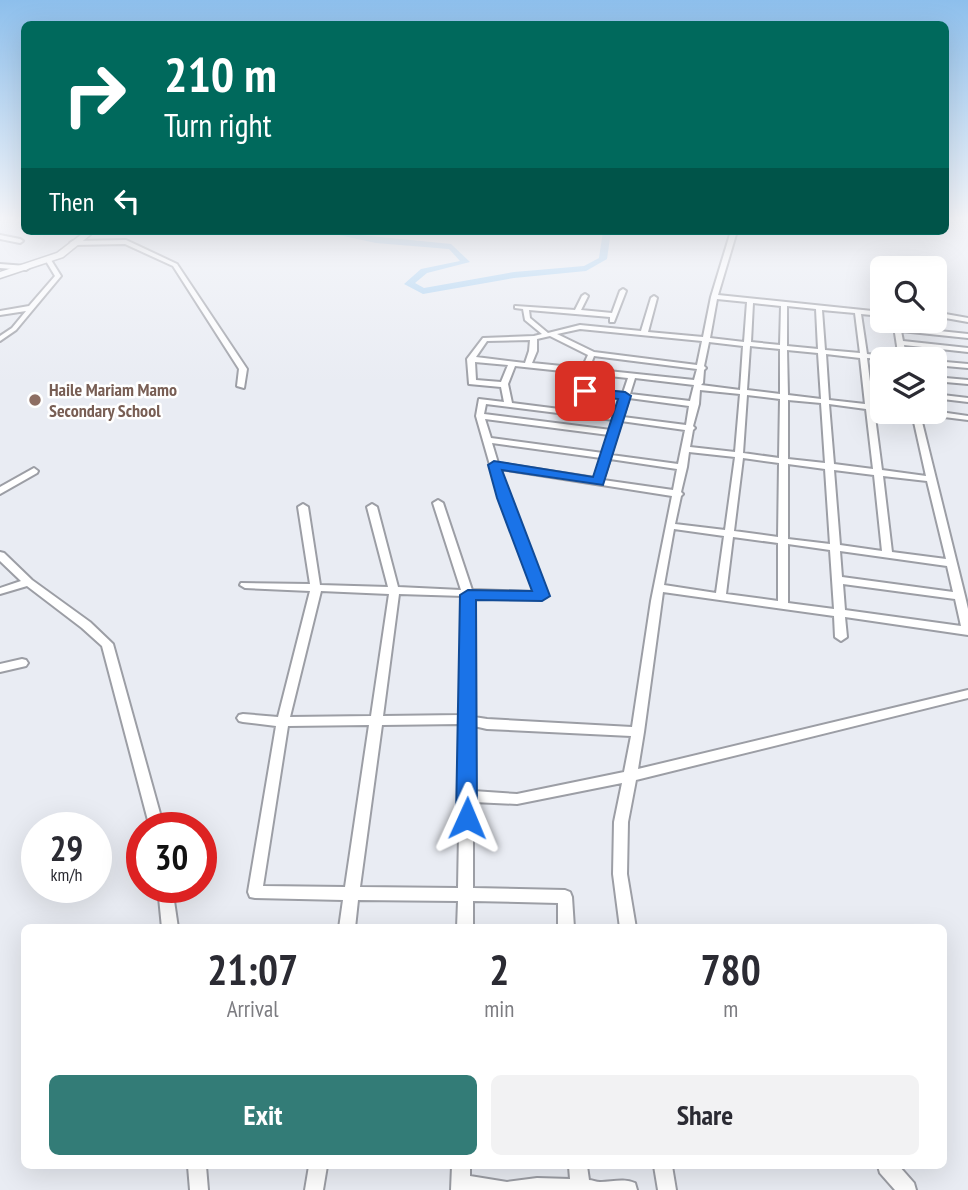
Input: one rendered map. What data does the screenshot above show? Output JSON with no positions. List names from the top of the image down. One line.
{"places":["Haile Mariam Mamo Secondary School"],"page":{"turn":["210 m","Turn right"],"then":"Then","speed":"29 km/h","limit":"30","eta":["21:07","Arrival","2","min","780","m"],"buttons":["Exit","Share"]}}
